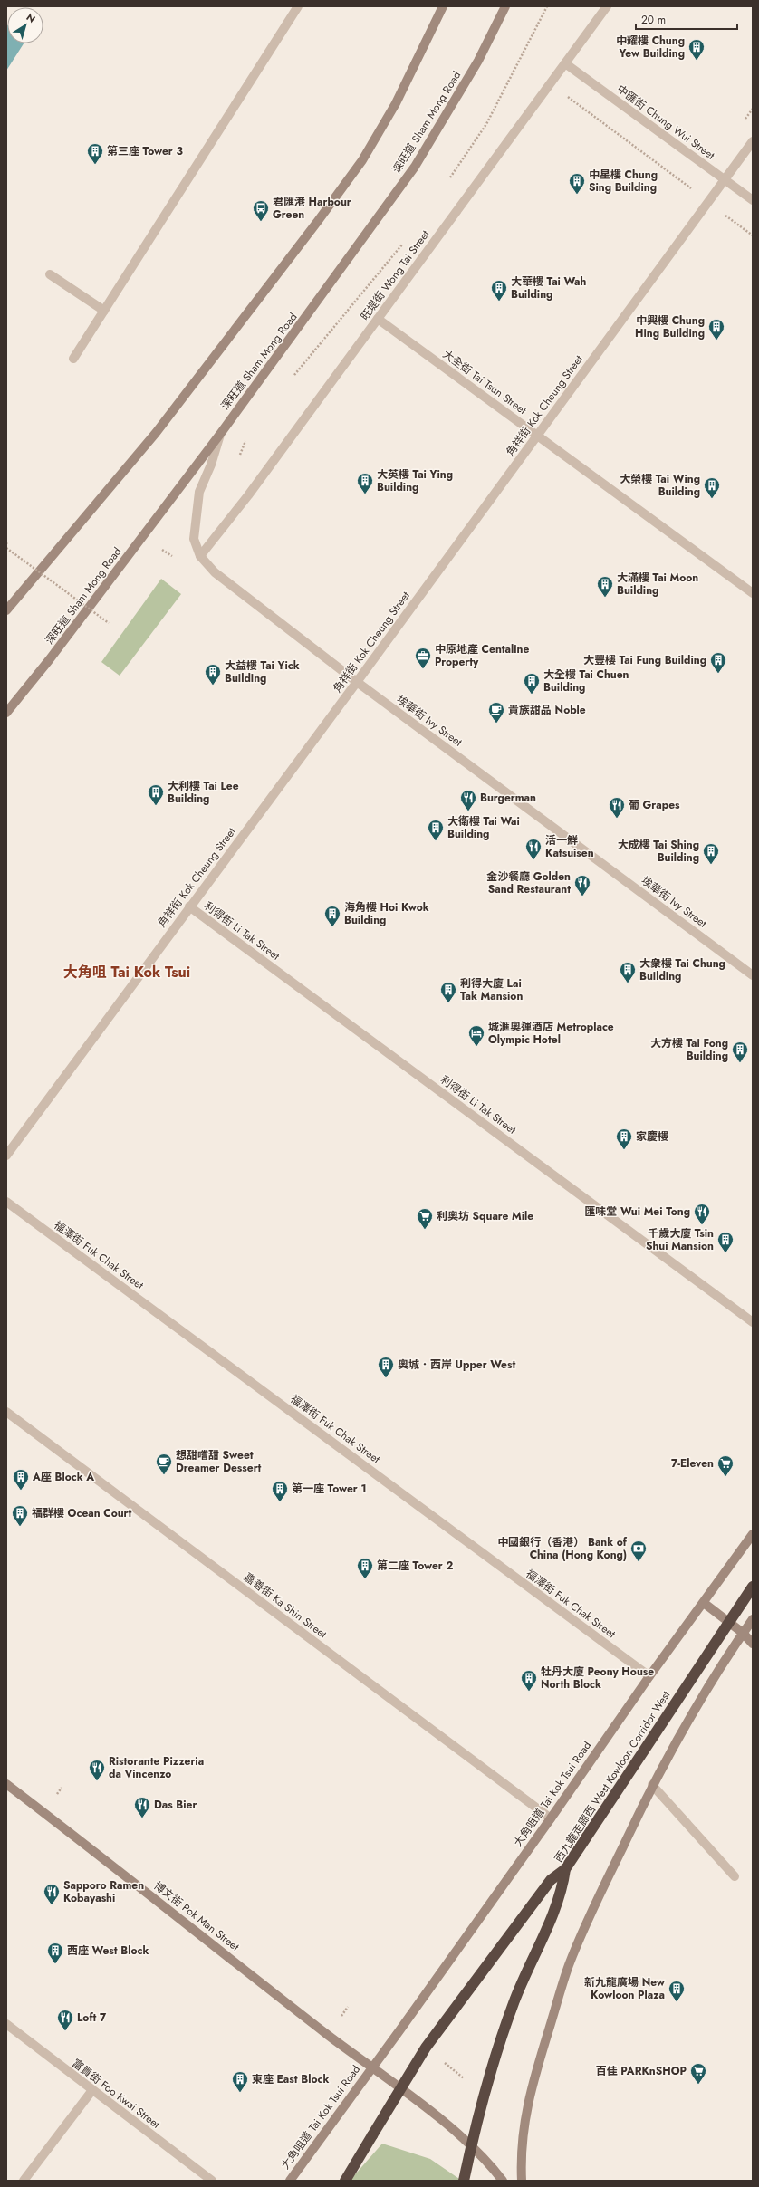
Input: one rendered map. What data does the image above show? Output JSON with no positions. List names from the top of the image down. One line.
{"streets":{"highway":["西九龍走廊西 West Kowloon Corridor West"],"main road":["深旺道 Sham Mong Road","大角咀道 Tai Kok Tsui Road","博文街 Pok Man Street"],"street":["中匯街 Chung Wui Street","旺堤街 Wong Tai Street","大全街 Tai Tsun Street","角祥街 Kok Cheung Street","埃華街 Ivy Street","利得街 Li Tak Street","福澤街 Fuk Chak Street","嘉善街 Ka Shin Street","富貴街 Foo Kwai Street"]},"crossings":[["深旺道 Sham Mong Road","埃華街 Ivy Street"],["中匯街 Chung Wui Street","旺堤街 Wong Tai Street"],["中匯街 Chung Wui Street","角祥街 Kok Cheung Street"],["旺堤街 Wong Tai Street","大全街 Tai Tsun Street"],["旺堤街 Wong Tai Street","埃華街 Ivy Street"],["大全街 Tai Tsun Street","角祥街 Kok Cheung Street"],["角祥街 Kok Cheung Street","埃華街 Ivy Street"],["角祥街 Kok Cheung Street","利得街 Li Tak Street"],["福澤街 Fuk Chak Street","大角咀道 Tai Kok Tsui Road"],["嘉善街 Ka Shin Street","大角咀道 Tai Kok Tsui Road"],["大角咀道 Tai Kok Tsui Road","博文街 Pok Man Street"]],"districts":["大角咀 Tai Kok Tsui"],"places":{"building":["中耀樓 Chung Yew Building","第三座 Tower 3","中星樓 Chung Sing Building","大華樓 Tai Wah Building","中興樓 Chung Hing Building","大英樓 Tai Ying Building","大榮樓 Tai Wing Building","大滿樓 Tai Moon Building","大豐樓 Tai Fung Building","大益樓 Tai Yick Building","大全樓 Tai Chuen Building","大利樓 Tai Lee Building","大衛樓 Tai Wai Building","大成樓 Tai Shing Building","海角樓 Hoi Kwok Building","大衆樓 Tai Chung Building","利得大廈 Lai Tak Mansion","大方樓 Tai Fong Building","家慶樓","千歲大廈 Tsin Shui Mansion","奧城．西岸 Upper West","A座 Block A","第一座 Tower 1","福群樓 Ocean Court","第二座 Tower 2","牡丹大廈 Peony House North Block","西座 West Block","新九龍廣場 New Kowloon Plaza","東座 East Block"],"bus stop":["君匯港 Harbour Green"],"office":["中原地產 Centaline Property"],"cafe":["貴族甜品 Noble","想甜嚐甜 Sweet Dreamer Dessert"],"restaurant":["Burgerman","葡 Grapes","活一鮮 Katsuisen","金沙餐廳 Golden Sand Restaurant","匯味堂 Wui Mei Tong","Ristorante Pizzeria da Vincenzo","Das Bier","Sapporo Ramen Kobayashi","Loft 7"],"hotel":["城滙奧運酒店 Metroplace Olympic Hotel"],"supermarket":["利奧坊 Square Mile","7-Eleven","百佳 PARKnSHOP"],"bank":["中國銀行（香港） Bank of China (Hong Kong)"]},"scale_bar":"20 m","north":"top right"}
